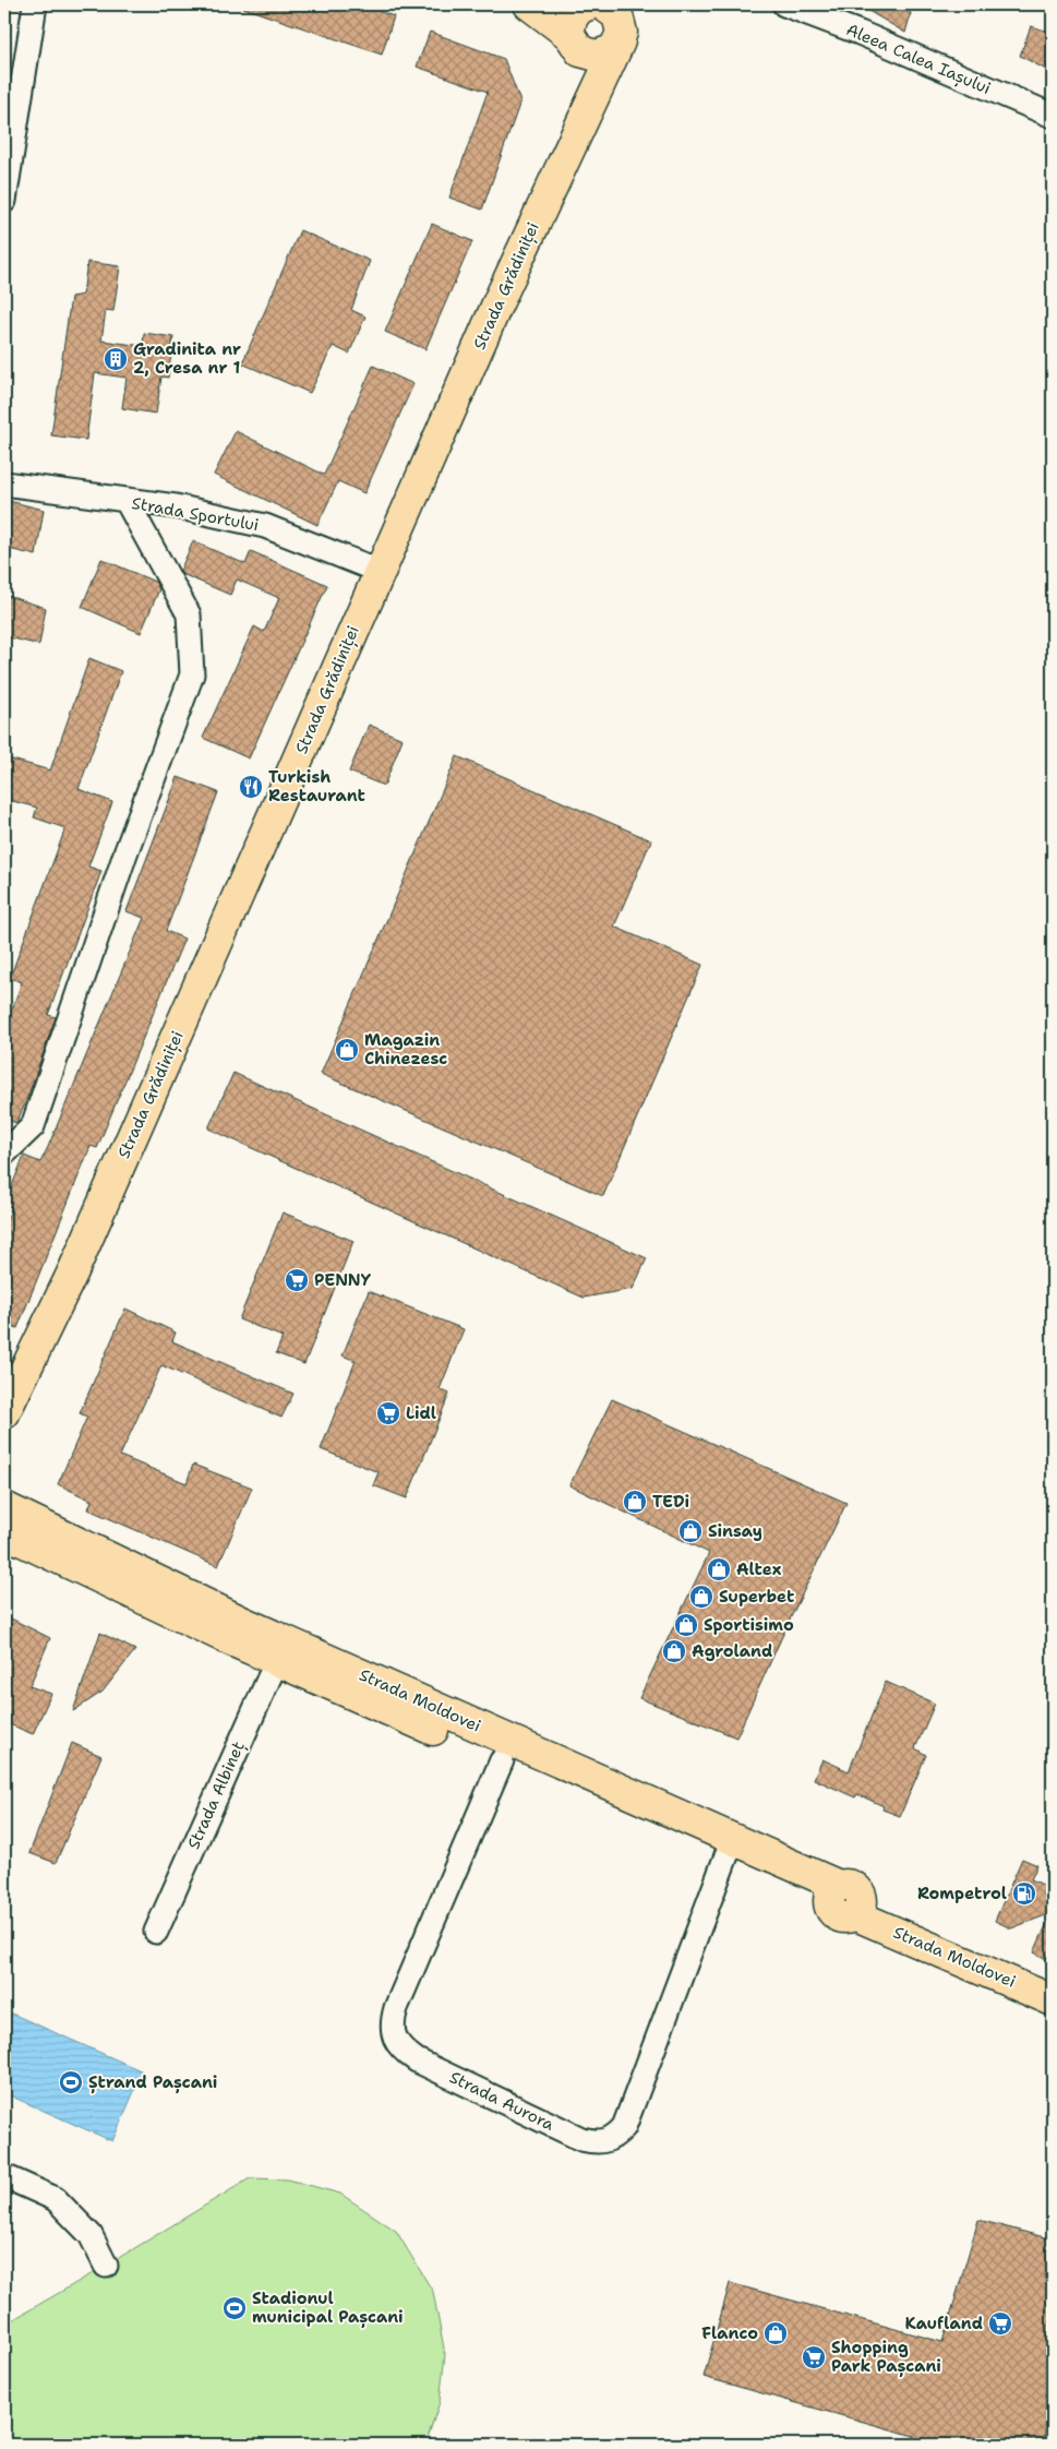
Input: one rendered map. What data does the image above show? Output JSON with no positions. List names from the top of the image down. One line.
{"streets":{"main road":["Strada Grădiniței","Strada Moldovei"],"street":["Aleea Calea Iașului","Strada Sportului","Strada Albineț","Strada Aurora"]},"crossings":[["Strada Grădiniței","Strada Sportului"],["Strada Moldovei","Strada Albineț"],["Strada Moldovei","Strada Aurora"]],"places":{"building":["Gradinita nr 2, Cresa nr 1"],"restaurant":["Turkish Restaurant"],"shop":["Magazin Chinezesc","TEDi","Sinsay","Altex","Superbet","Sportisimo","Agroland","Flanco"],"supermarket":["PENNY","Lidl","Kaufland","Shopping Park Pașcani"],"fuel station":["Rompetrol"],"sports":["Ștrand Pașcani","Stadionul municipal Pașcani"]}}
